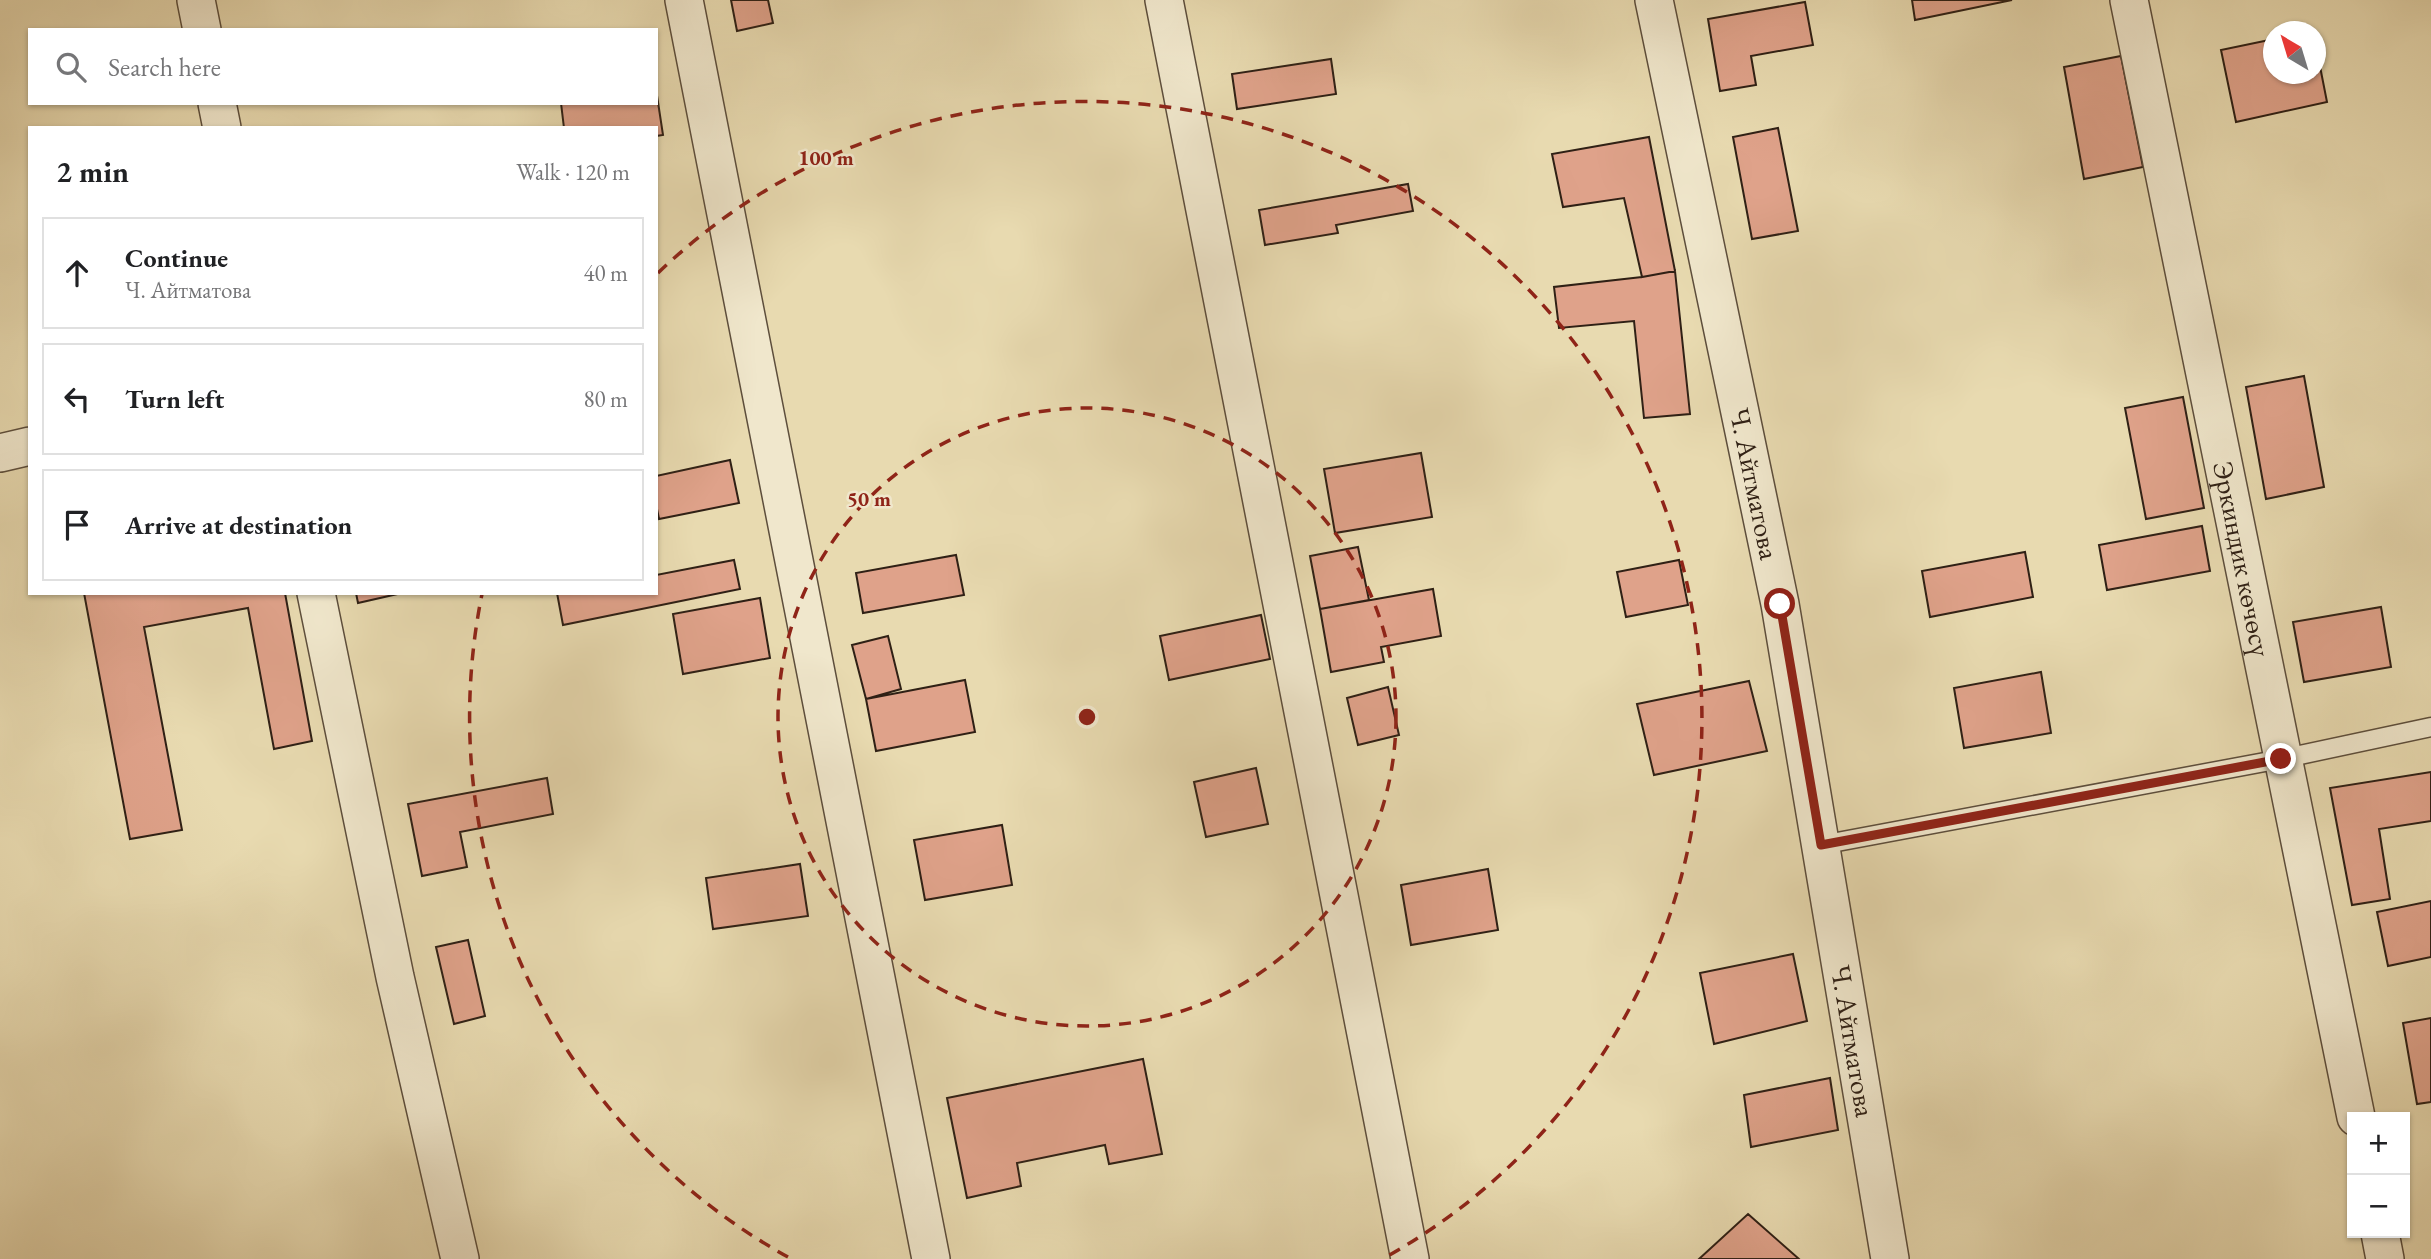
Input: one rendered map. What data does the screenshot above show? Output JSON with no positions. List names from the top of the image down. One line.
{"streets":{"street":["Ч. Айтматова","Эркиндик көчөсү"]},"north":"top left","page":{"search":"Search here","heading":["2 min","Walk · 120 m"],"list":[["Continue","Ч. Айтматова","40 m"],["Turn left","80 m"],"Arrive at destination"],"map_buttons":["+","−"]},"rings":["100 m","50 m"]}
